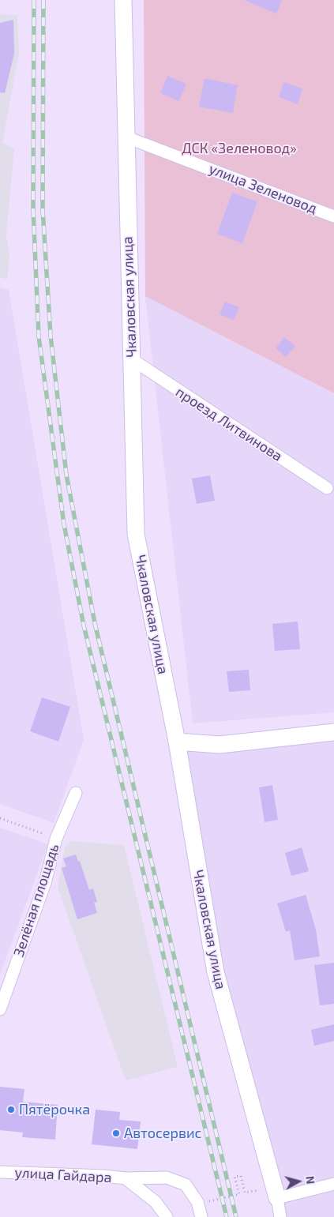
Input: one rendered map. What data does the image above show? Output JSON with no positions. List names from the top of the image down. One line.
{"streets":{"street":["улица Зеленовод","Чкаловская улица","проезд Литвинова","Зелёная площадь","улица Гайдара"]},"crossings":[["улица Зеленовод","Чкаловская улица"],["Чкаловская улица","проезд Литвинова"]],"parks":["ДСК «Зеленовод»"],"places":["Пятёрочка","Автосервис"],"north":"right"}
